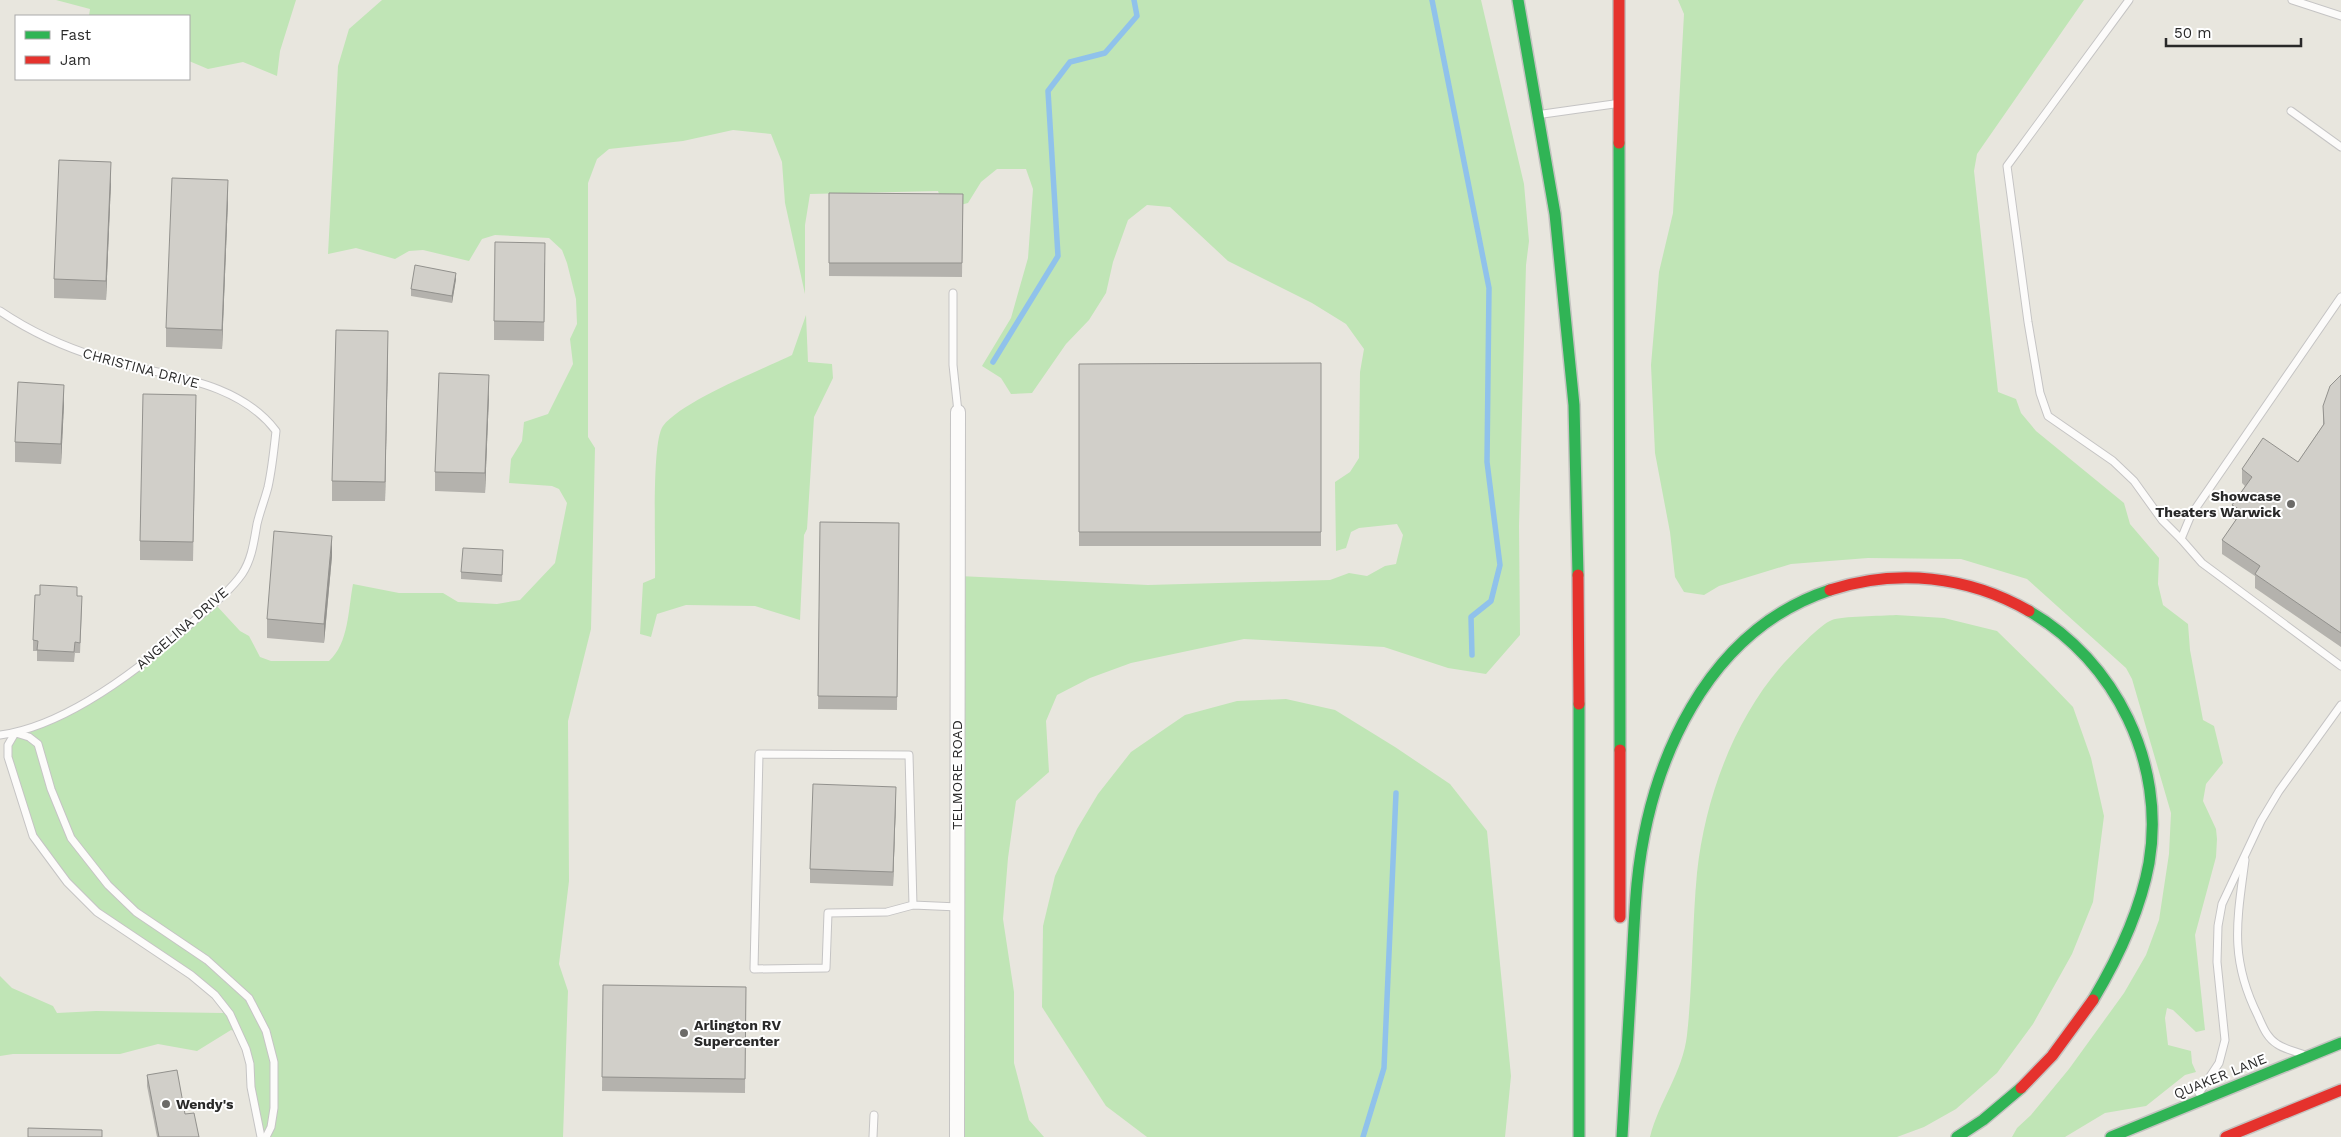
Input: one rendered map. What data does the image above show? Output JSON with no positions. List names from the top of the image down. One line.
{"streets":{"main road":["QUAKER LANE"],"street":["TELMORE ROAD"],"lane":["CHRISTINA DRIVE","ANGELINA DRIVE"]},"crossings":[["CHRISTINA DRIVE","ANGELINA DRIVE"]],"places":["Showcase Theaters Warwick","Arlington RV Supercenter","Wendy's"],"legend":["Fast","Jam"],"scale_bar":"50 m"}
